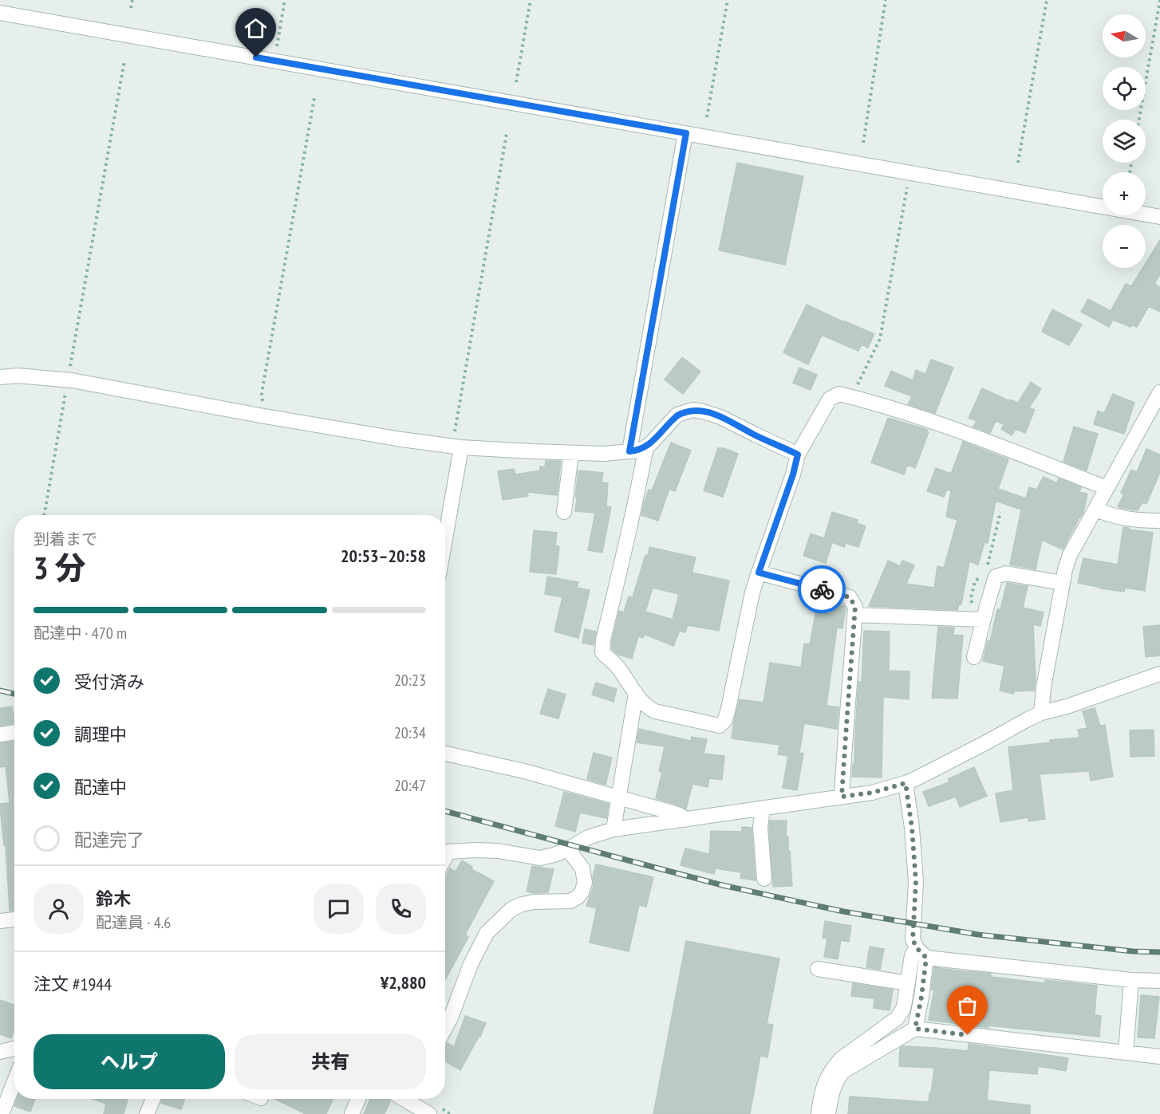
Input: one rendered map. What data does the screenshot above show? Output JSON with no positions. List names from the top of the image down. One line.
{"north":"left","page":{"map_buttons":["+","−"],"heading":["3 分","到着まで","20:53–20:58"],"panel":["鈴木","配達員 · 4.6","注文 #1944","¥2,880"],"bar":"配達中 · 470 m","list":[["受付済み","20:23"],["調理中","20:34"],["配達中","20:47"],"配達完了"],"buttons":["ヘルプ","共有"]}}
